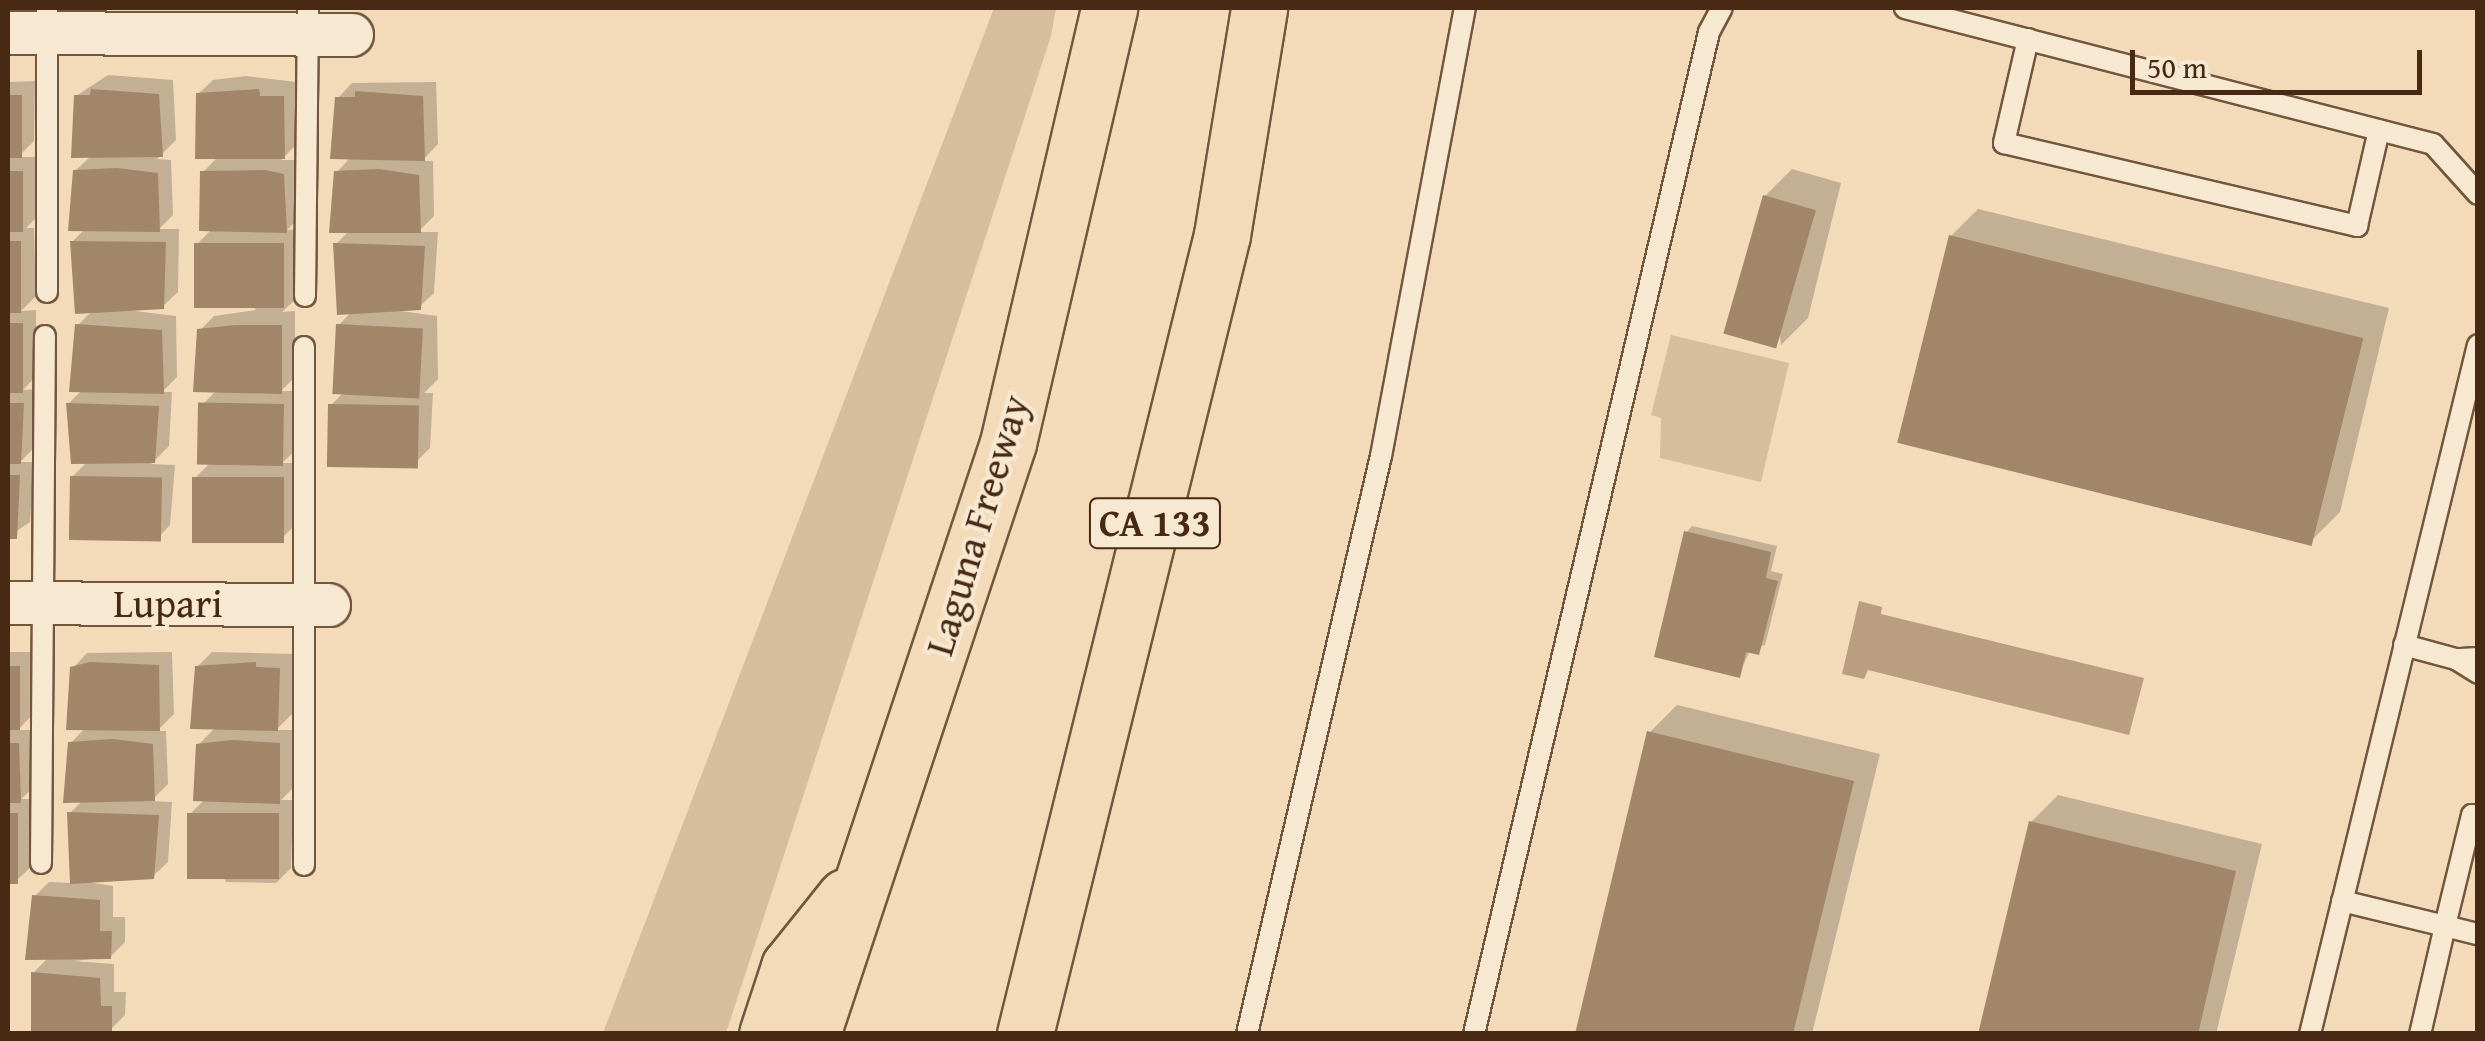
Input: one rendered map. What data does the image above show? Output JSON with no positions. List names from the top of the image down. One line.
{"streets":{"highway":["CA 133","Laguna Freeway"],"street":["Lupari"]},"scale_bar":"50 m"}
